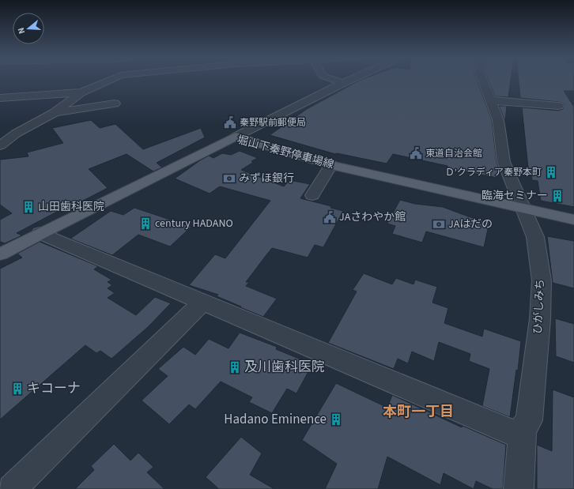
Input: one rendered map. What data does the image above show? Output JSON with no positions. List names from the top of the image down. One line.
{"streets":{"main road":["堀山下秦野停車場線"],"street":["ひがしみち"]},"crossings":[["堀山下秦野停車場線","ひがしみち"]],"districts":["本町一丁目"],"places":{"public building":["秦野駅前郵便局","東道自治会館","JAさわやか館"],"building":["Ｄ’クラディア秦野本町","臨海セミナー","山田歯科医院","century HADANO","及川歯科医院","キコーナ","Hadano Eminence"],"bank":["みずほ銀行","JAはだの"]},"north":"left"}
